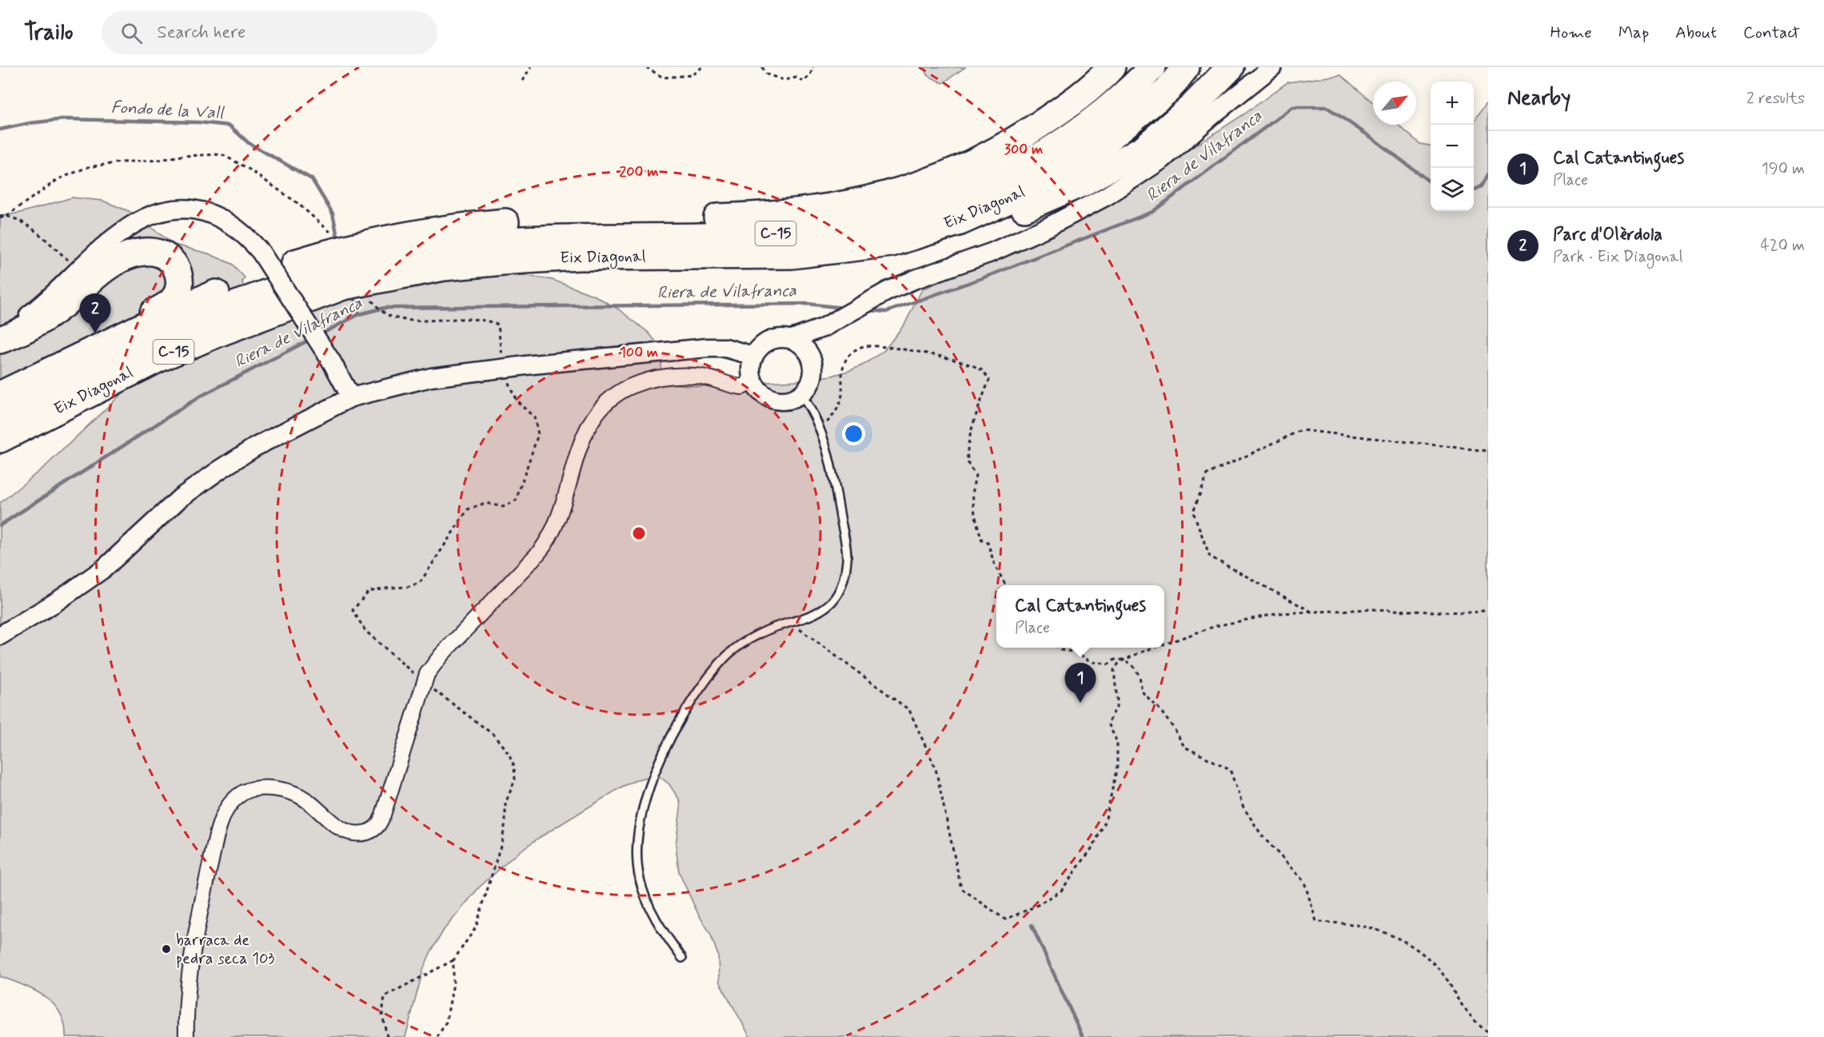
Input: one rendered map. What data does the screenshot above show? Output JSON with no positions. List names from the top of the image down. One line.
{"streets":{"highway":["Eix Diagonal","C-15"]},"water":["Fondo de la Vall","Riera de Vilafranca"],"places":["barraca de pedra seca 103"],"north":"top right","page":{"header":"Trailo","search":"Search here","nav":["Home","Map","About","Contact"],"heading":["Nearby","2 results"],"map_buttons":["+","−"],"list":[{"mark":"1","name":"Cal Catantingues","note":"Place","value":"190 m"},{"mark":"2","name":"Parc d'Olèrdola","note":"Park · Eix Diagonal","value":"420 m"}],"pins":["2","1"],"popup":["Cal Catantingues","Place"]},"rings":["300 m","200 m","100 m"]}
